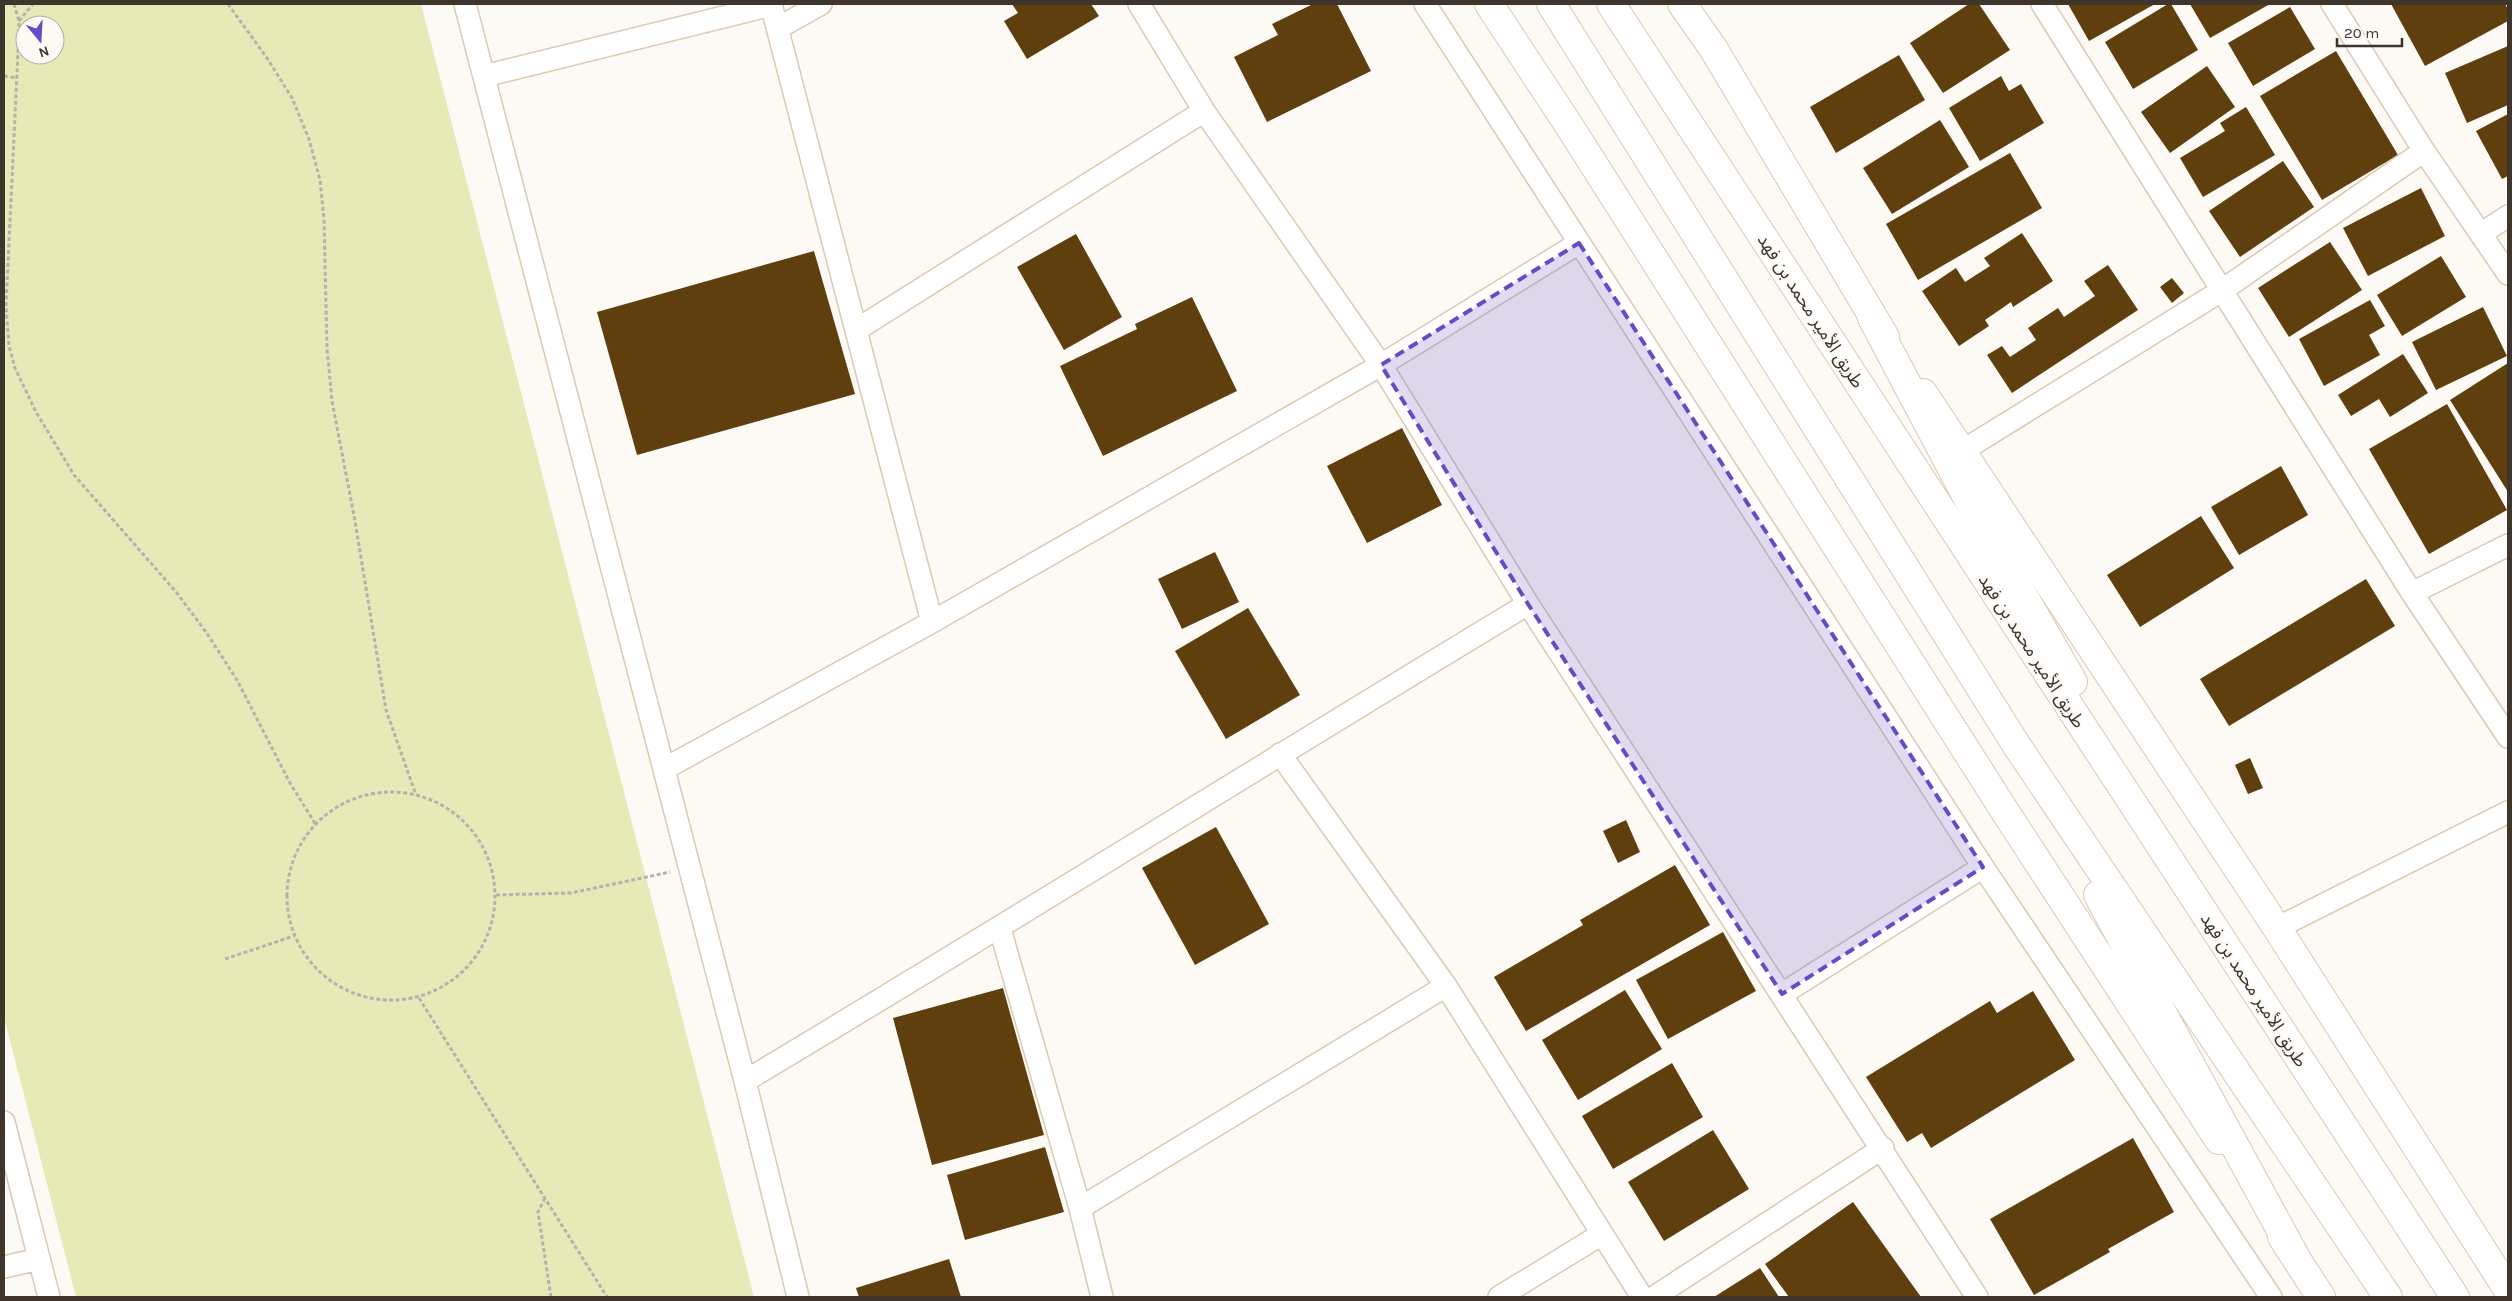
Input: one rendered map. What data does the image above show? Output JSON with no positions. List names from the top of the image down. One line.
{"streets":{"main road":["طريق الأمير محمد بن فهد"]},"scale_bar":"20 m","north":"bottom"}
